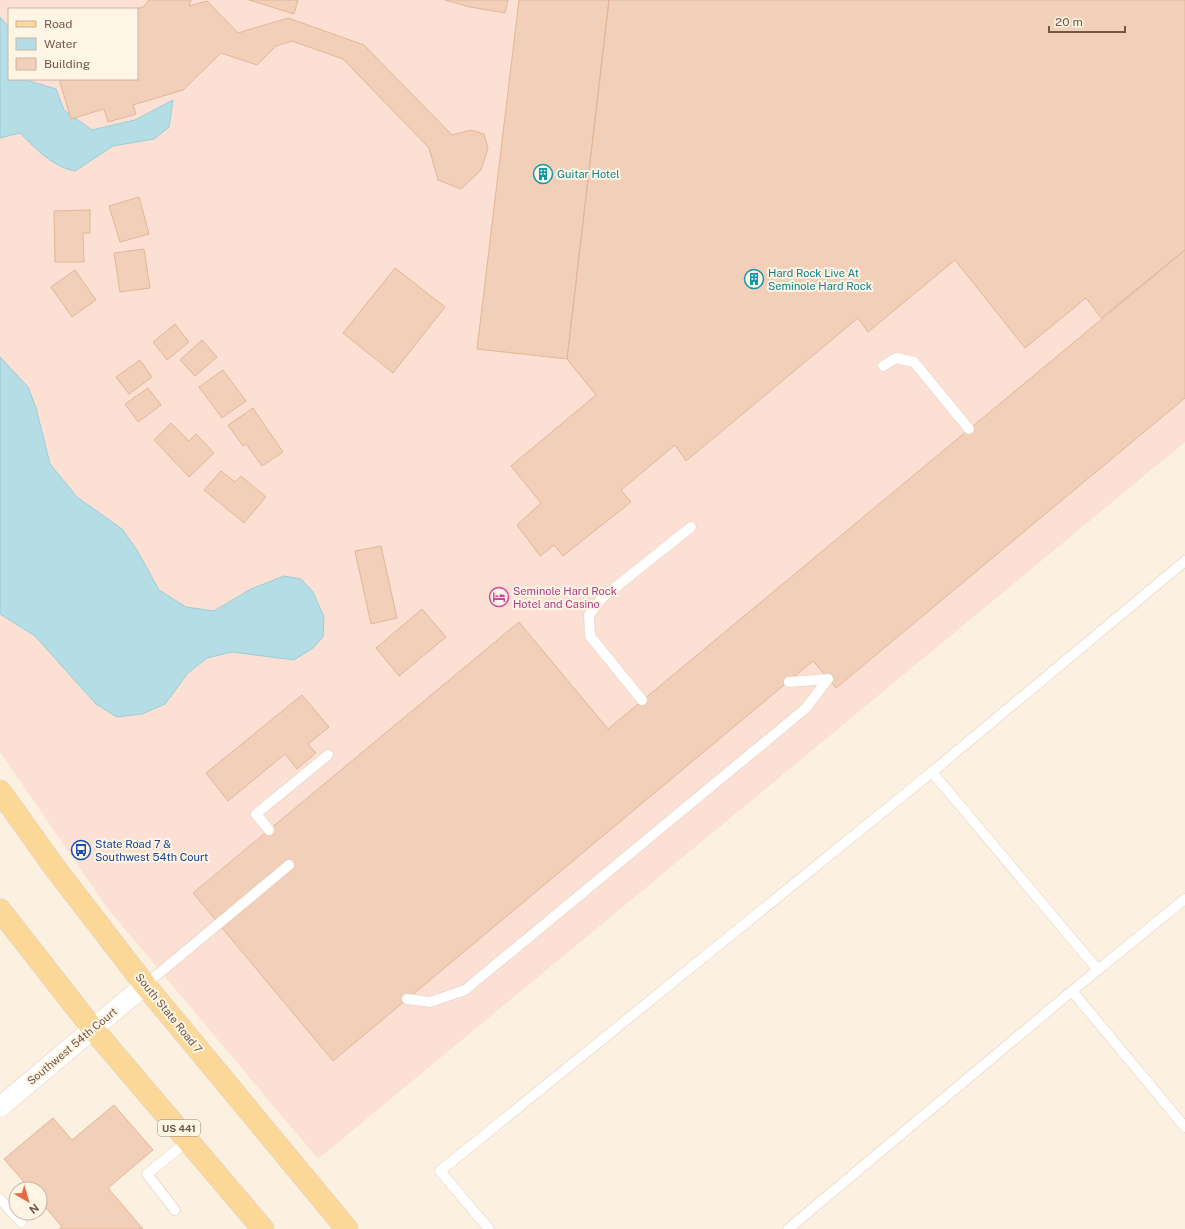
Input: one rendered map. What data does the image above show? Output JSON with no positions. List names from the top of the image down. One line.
{"streets":{"main road":["South State Road 7","US 441"],"street":["Southwest 54th Court"]},"crossings":[["South State Road 7","Southwest 54th Court"],["Southwest 54th Court","US 441"]],"places":{"building":["Guitar Hotel","Hard Rock Live At Seminole Hard Rock"],"hotel":["Seminole Hard Rock Hotel and Casino"],"bus stop":["State Road 7 & Southwest 54th Court"]},"legend":["Road","Water","Building"],"scale_bar":"20 m","north":"bottom right"}
